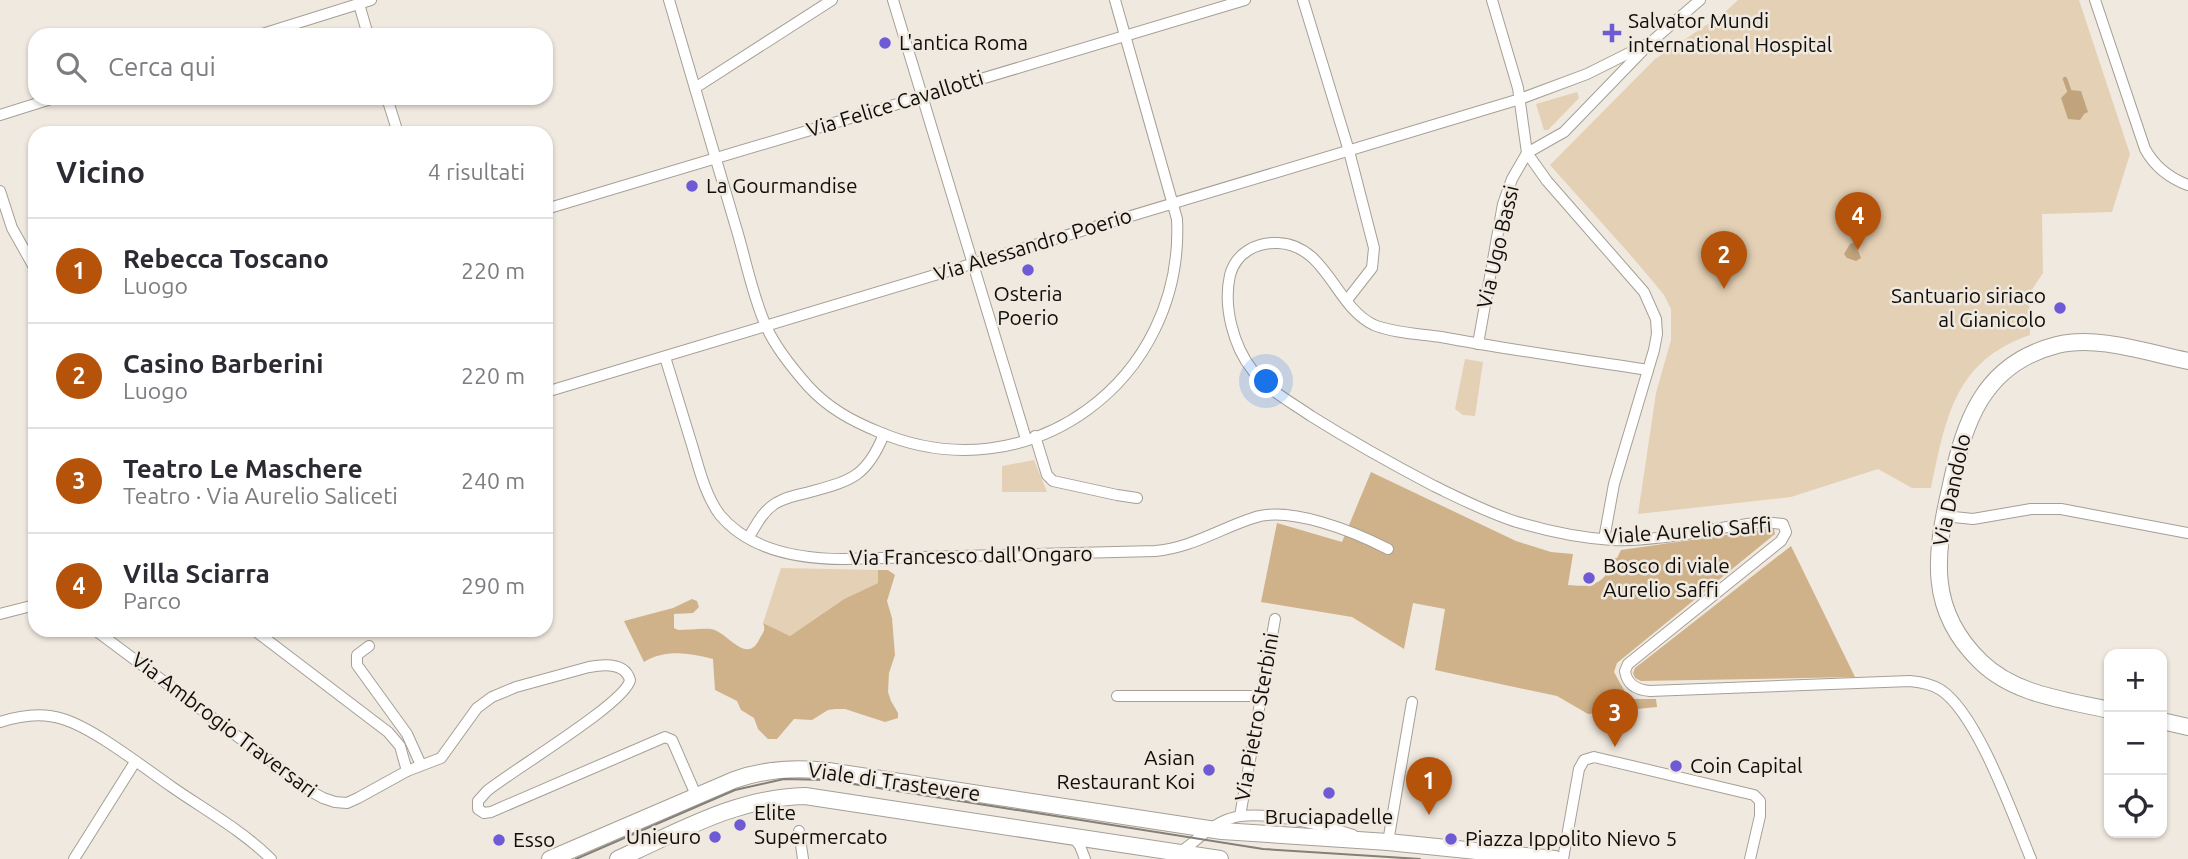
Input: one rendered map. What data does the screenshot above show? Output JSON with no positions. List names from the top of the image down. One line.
{"streets":{"main road":["Via Dandolo","Viale di Trastevere"],"street":["Via Felice Cavallotti","Via Alessandro Poerio","Via Ugo Bassi","Viale Aurelio Saffi","Via Francesco dall'Ongaro","Via Pietro Sterbini","Via Ambrogio Traversari"]},"crossings":[["Via Alessandro Poerio","Via Francesco dall'Ongaro"],["Via Ugo Bassi","Viale Aurelio Saffi"],["Via Ambrogio Traversari","Viale di Trastevere"]],"places":{"health":["Salvator Mundi international Hospital"],"other":["L'antica Roma","La Gourmandise","Osteria Poerio","Santuario siriaco al Gianicolo","Bosco di viale Aurelio Saffi","Coin Capital","Asian Restaurant Koi","Bruciapadelle","Elite Supermercato","Unieuro","Piazza Ippolito Nievo 5","Esso"]},"page":{"search":"Cerca qui","heading":["Vicino","4 risultati"],"pins":["4","2","3","1"],"list":[{"mark":"1","name":"Rebecca Toscano","note":"Luogo","value":"220 m"},{"mark":"2","name":"Casino Barberini","note":"Luogo","value":"220 m"},{"mark":"3","name":"Teatro Le Maschere","note":"Teatro · Via Aurelio Saliceti","value":"240 m"},{"mark":"4","name":"Villa Sciarra","note":"Parco","value":"290 m"}],"map_buttons":["+","−"]}}
